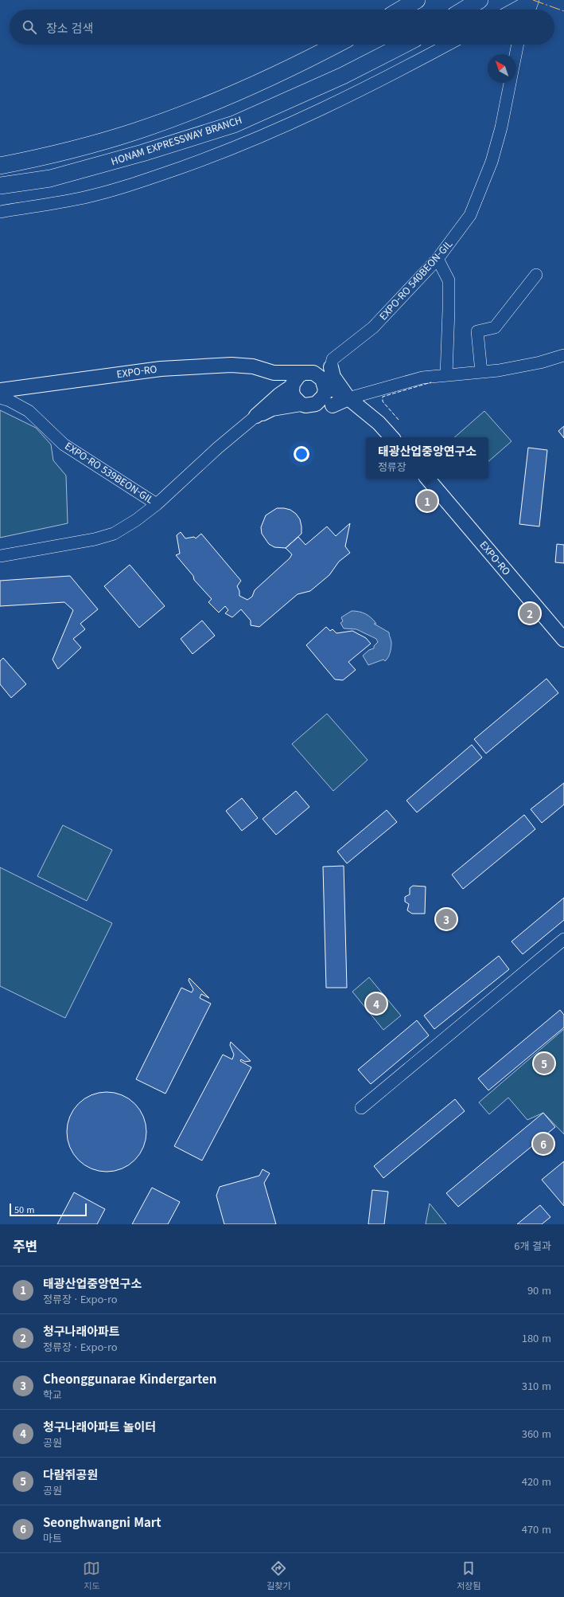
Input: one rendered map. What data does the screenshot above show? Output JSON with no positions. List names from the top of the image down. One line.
{"streets":{"highway":["HONAM EXPRESSWAY BRANCH"],"main road":["EXPO-RO"],"street":["EXPO-RO 540BEON-GIL","EXPO-RO 539BEON-GIL"]},"scale_bar":"50 m","north":"top left","page":{"search":"장소 검색","popup":["태광산업중앙연구소","정류장"],"pins":["1","2","3","4","5","6"],"scale":"50 m","heading":["주변","6개 결과"],"list":[{"mark":"1","name":"태광산업중앙연구소","note":"정류장 · Expo-ro","value":"90 m"},{"mark":"2","name":"청구나래아파트","note":"정류장 · Expo-ro","value":"180 m"},{"mark":"3","name":"Cheonggunarae Kindergarten","note":"학교","value":"310 m"},{"mark":"4","name":"청구나래아파트 놀이터","note":"공원","value":"360 m"},{"mark":"5","name":"다람쥐공원","note":"공원","value":"420 m"},{"mark":"6","name":"Seonghwangni Mart","note":"마트","value":"470 m"}],"nav":["지도","길찾기","저장됨"]}}
